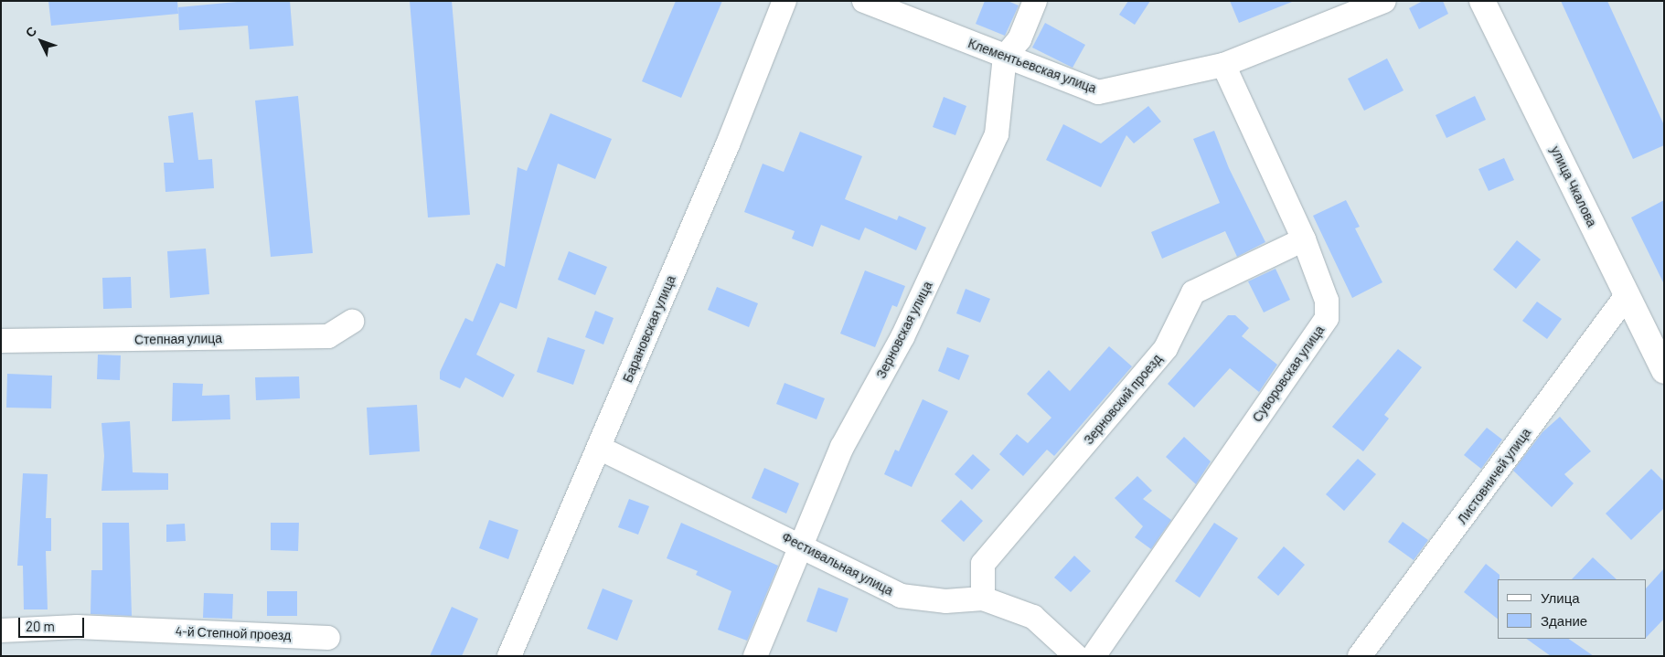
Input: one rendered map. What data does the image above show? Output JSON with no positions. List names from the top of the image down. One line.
{"streets":{"main road":["улица Чкалова"],"street":["Клементьевская улица","Барановская улица","Зерновская улица","Степная улица","Суворовская улица","Зерновский проезд","Листовничей улица","Фестивальная улица","4-й Степной проезд"]},"crossings":[["Клементьевская улица","Зерновская улица"],["Клементьевская улица","Суворовская улица"],["улица Чкалова","Листовничей улица"],["Барановская улица","Фестивальная улица"],["Зерновская улица","Фестивальная улица"],["Суворовская улица","Зерновский проезд"],["Зерновский проезд","Фестивальная улица"]],"legend":["Улица","Здание"],"scale_bar":"20 m","north":"top left"}
